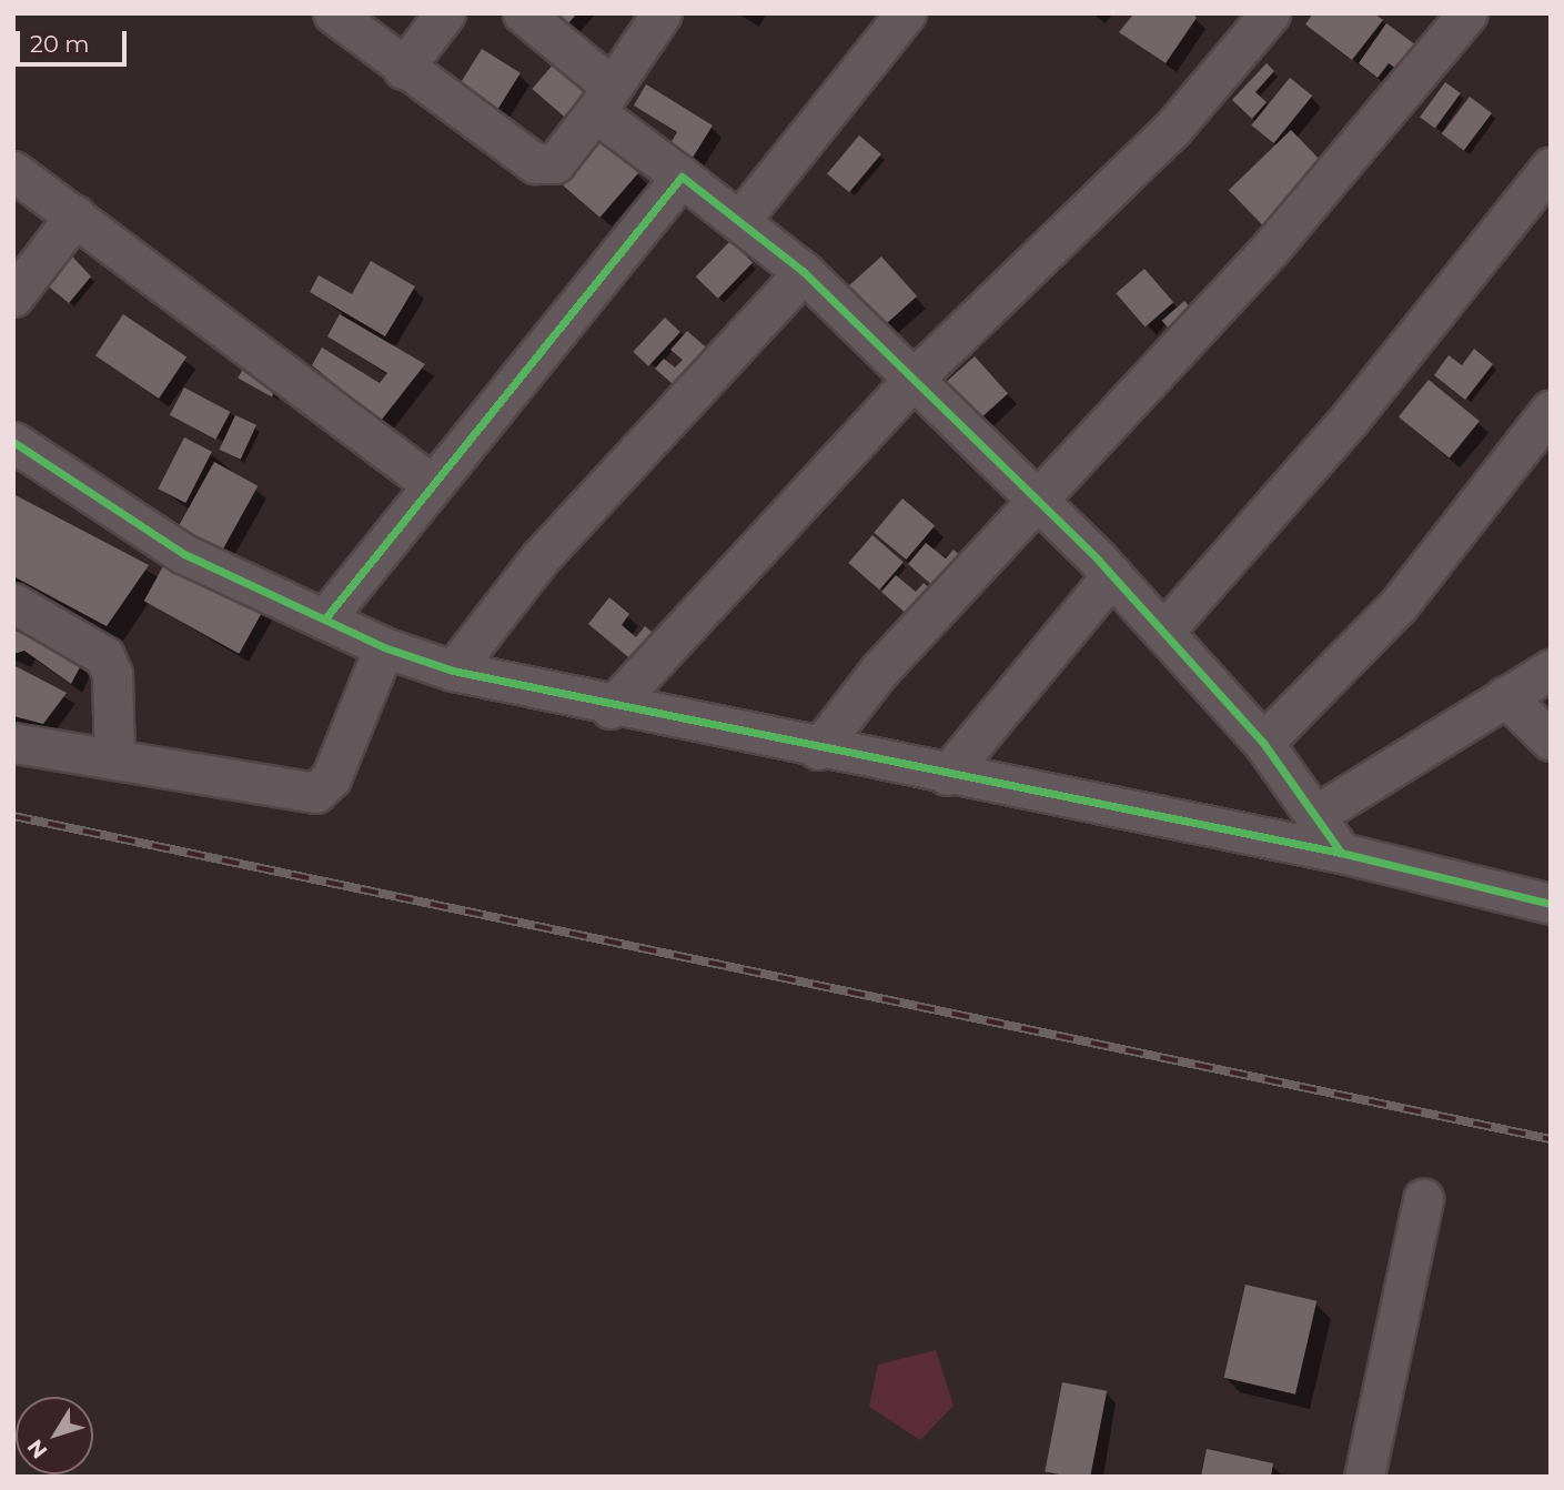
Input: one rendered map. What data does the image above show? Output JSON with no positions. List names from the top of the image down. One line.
{"scale_bar":"20 m","north":"bottom left"}
